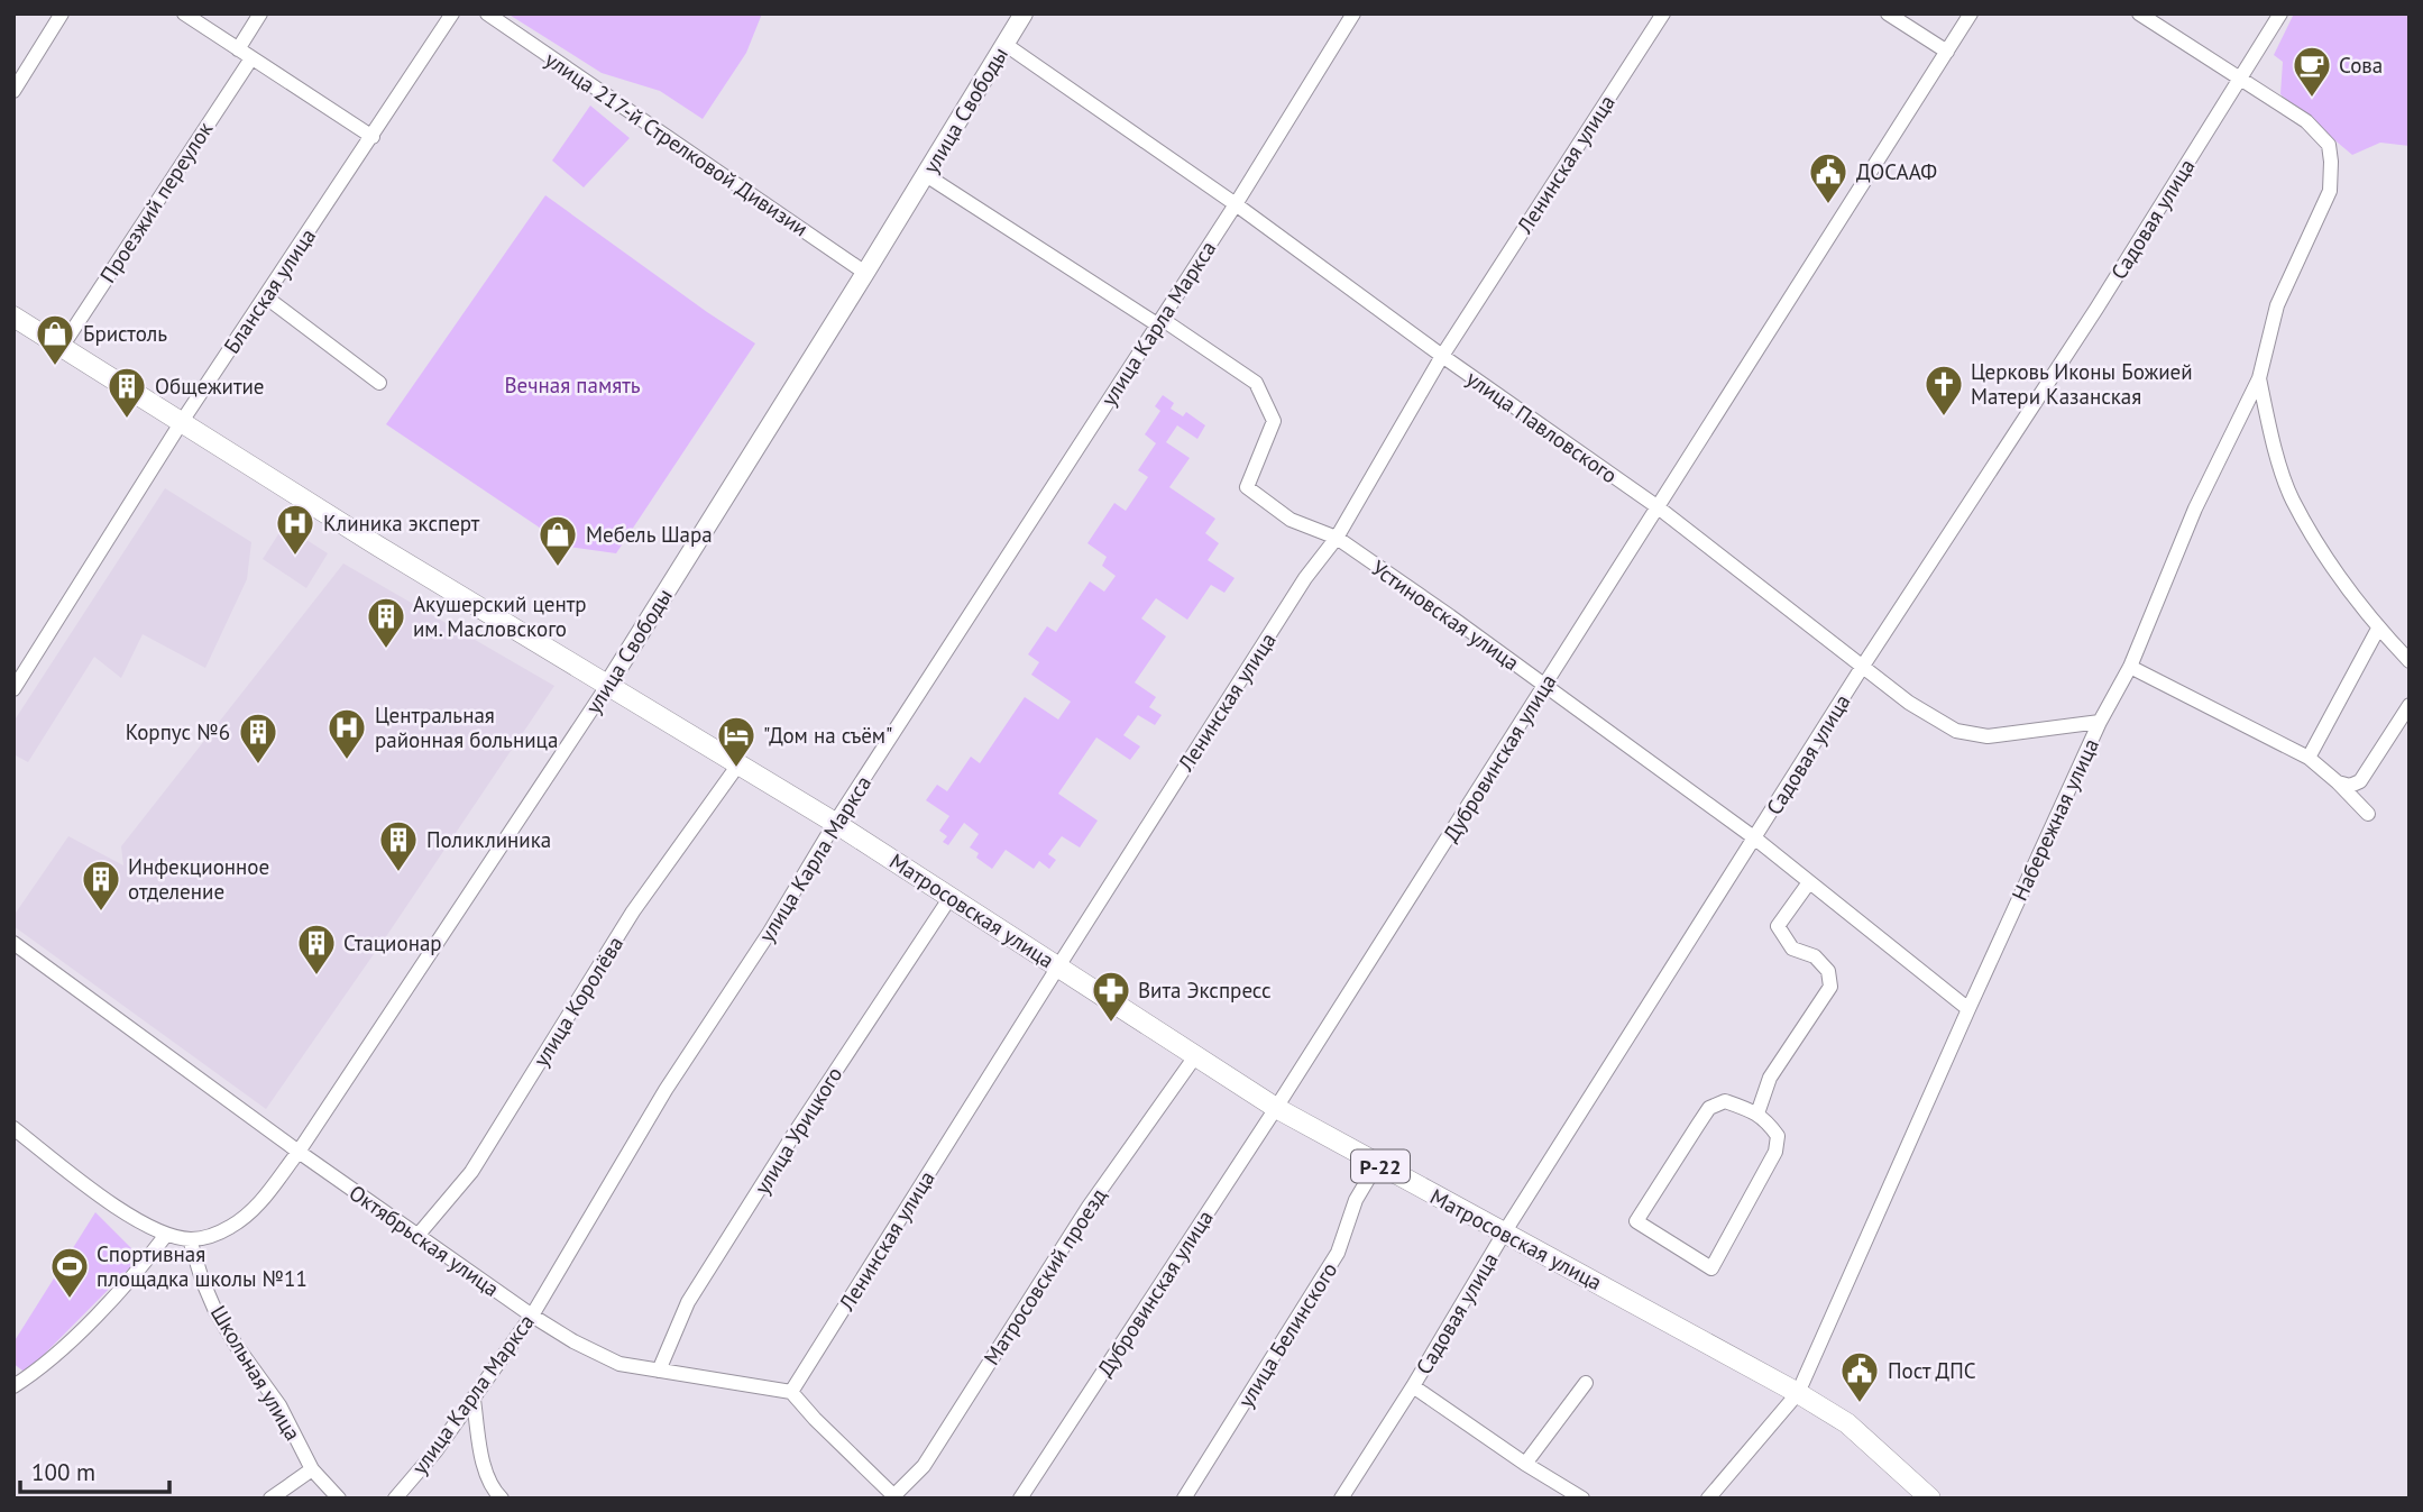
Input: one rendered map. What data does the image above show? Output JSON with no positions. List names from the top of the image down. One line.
{"streets":{"highway":["Матросовская улица","Р-22"],"main road":["улица Свободы"],"street":["улица 217-й Стрелковой Дивизии","Ленинская улица","Проезжий переулок","Садовая улица","Бланская улица","улица Карла Маркса","улица Павловского","Устиновская улица","Дубровинская улица","Набережная улица","улица Королёва","улица Урицкого","Октябрьская улица","Матросовский проезд","улица Белинского","Школьная улица"]},"crossings":[["улица Свободы","улица 217-й Стрелковой Дивизии"],["улица Свободы","улица Павловского"],["улица Свободы","Устиновская улица"],["улица Свободы","Матросовская улица"],["улица Свободы","Октябрьская улица"],["улица Свободы","Школьная улица"],["Ленинская улица","улица Павловского"],["Ленинская улица","Устиновская улица"],["Ленинская улица","Матросовская улица"],["Ленинская улица","Октябрьская улица"],["Проезжий переулок","Матросовская улица"],["Садовая улица","улица Павловского"],["Садовая улица","Устиновская улица"],["Садовая улица","Набережная улица"],["Садовая улица","Матросовская улица"],["Бланская улица","Матросовская улица"],["улица Карла Маркса","улица Павловского"],["улица Карла Маркса","Устиновская улица"],["улица Карла Маркса","Матросовская улица"],["улица Карла Маркса","Октябрьская улица"],["улица Павловского","Дубровинская улица"],["улица Павловского","Набережная улица"],["Устиновская улица","Дубровинская улица"],["Устиновская улица","Набережная улица"],["Дубровинская улица","Матросовская улица"],["Набережная улица","Матросовская улица"],["Матросовская улица","улица Королёва"],["Матросовская улица","улица Урицкого"],["Матросовская улица","Матросовский проезд"],["Матросовская улица","улица Белинского"],["улица Королёва","Октябрьская улица"],["улица Урицкого","Октябрьская улица"]],"parks":["Вечная память"],"places":{"cafe":["Сова"],"public building":["ДОСААФ","Пост ДПС"],"shop":["Бристоль","Мебель Шара"],"church":["Церковь Иконы Божией Матери Казанская"],"building":["Общежитие","Акушерский центр им. Масловского","Корпус №6","Поликлиника","Инфекционное отделение","Стационар"],"hospital":["Клиника эксперт","Центральная районная больница"],"hotel":["\"Дом на съём\""],"pharmacy":["Вита Экспресс"],"sports":["Спортивная площадка школы №11"]},"scale_bar":"100 m"}
